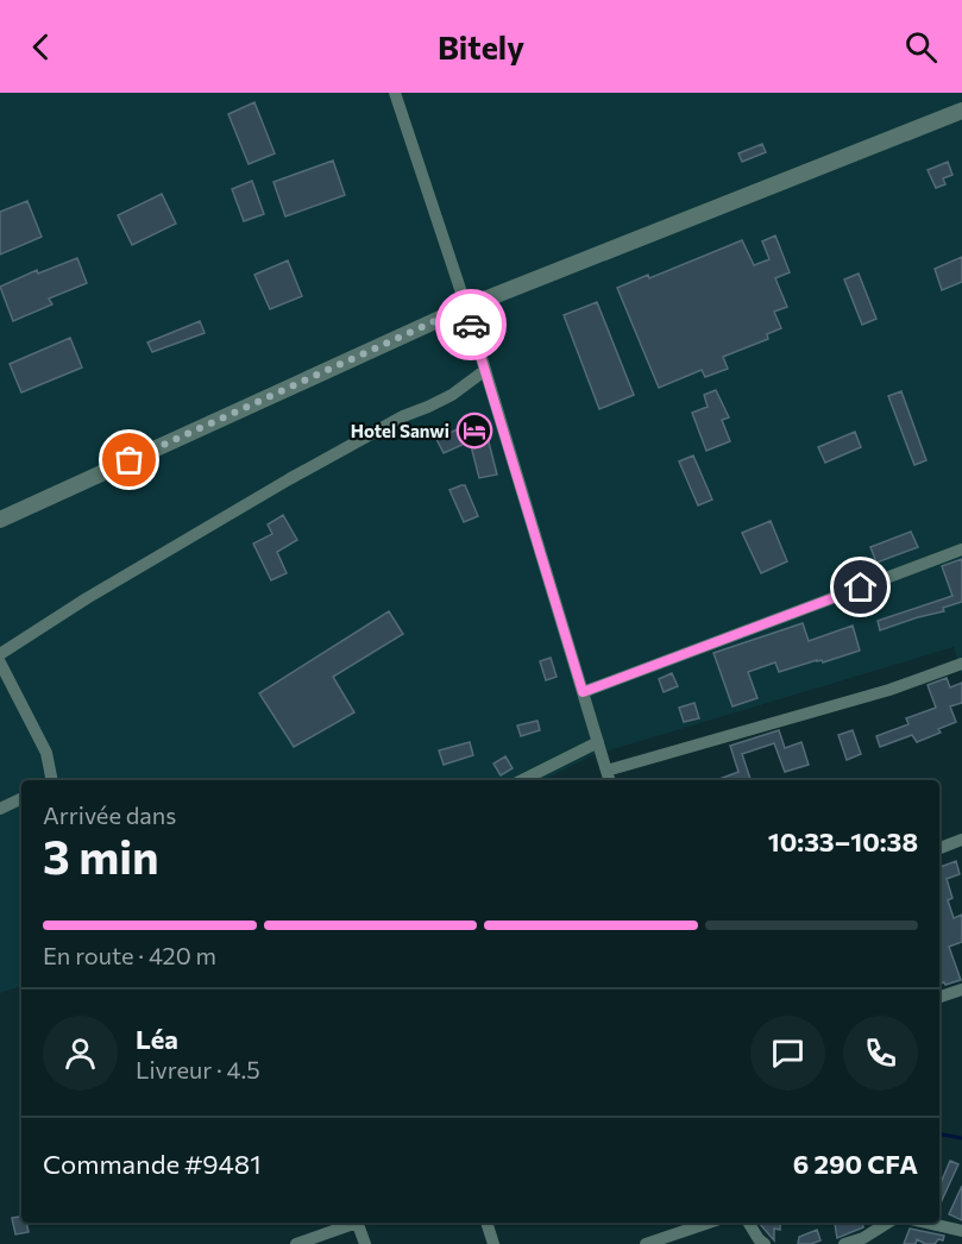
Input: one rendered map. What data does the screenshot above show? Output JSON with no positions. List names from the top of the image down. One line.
{"places":{"hotel":["Hotel Sanwi"]},"page":{"header":"Bitely","heading":["3 min","Arrivée dans","10:33–10:38"],"panel":["Léa","Livreur · 4.5","Commande #9481","6 290 CFA"],"bar":"En route · 420 m"}}
